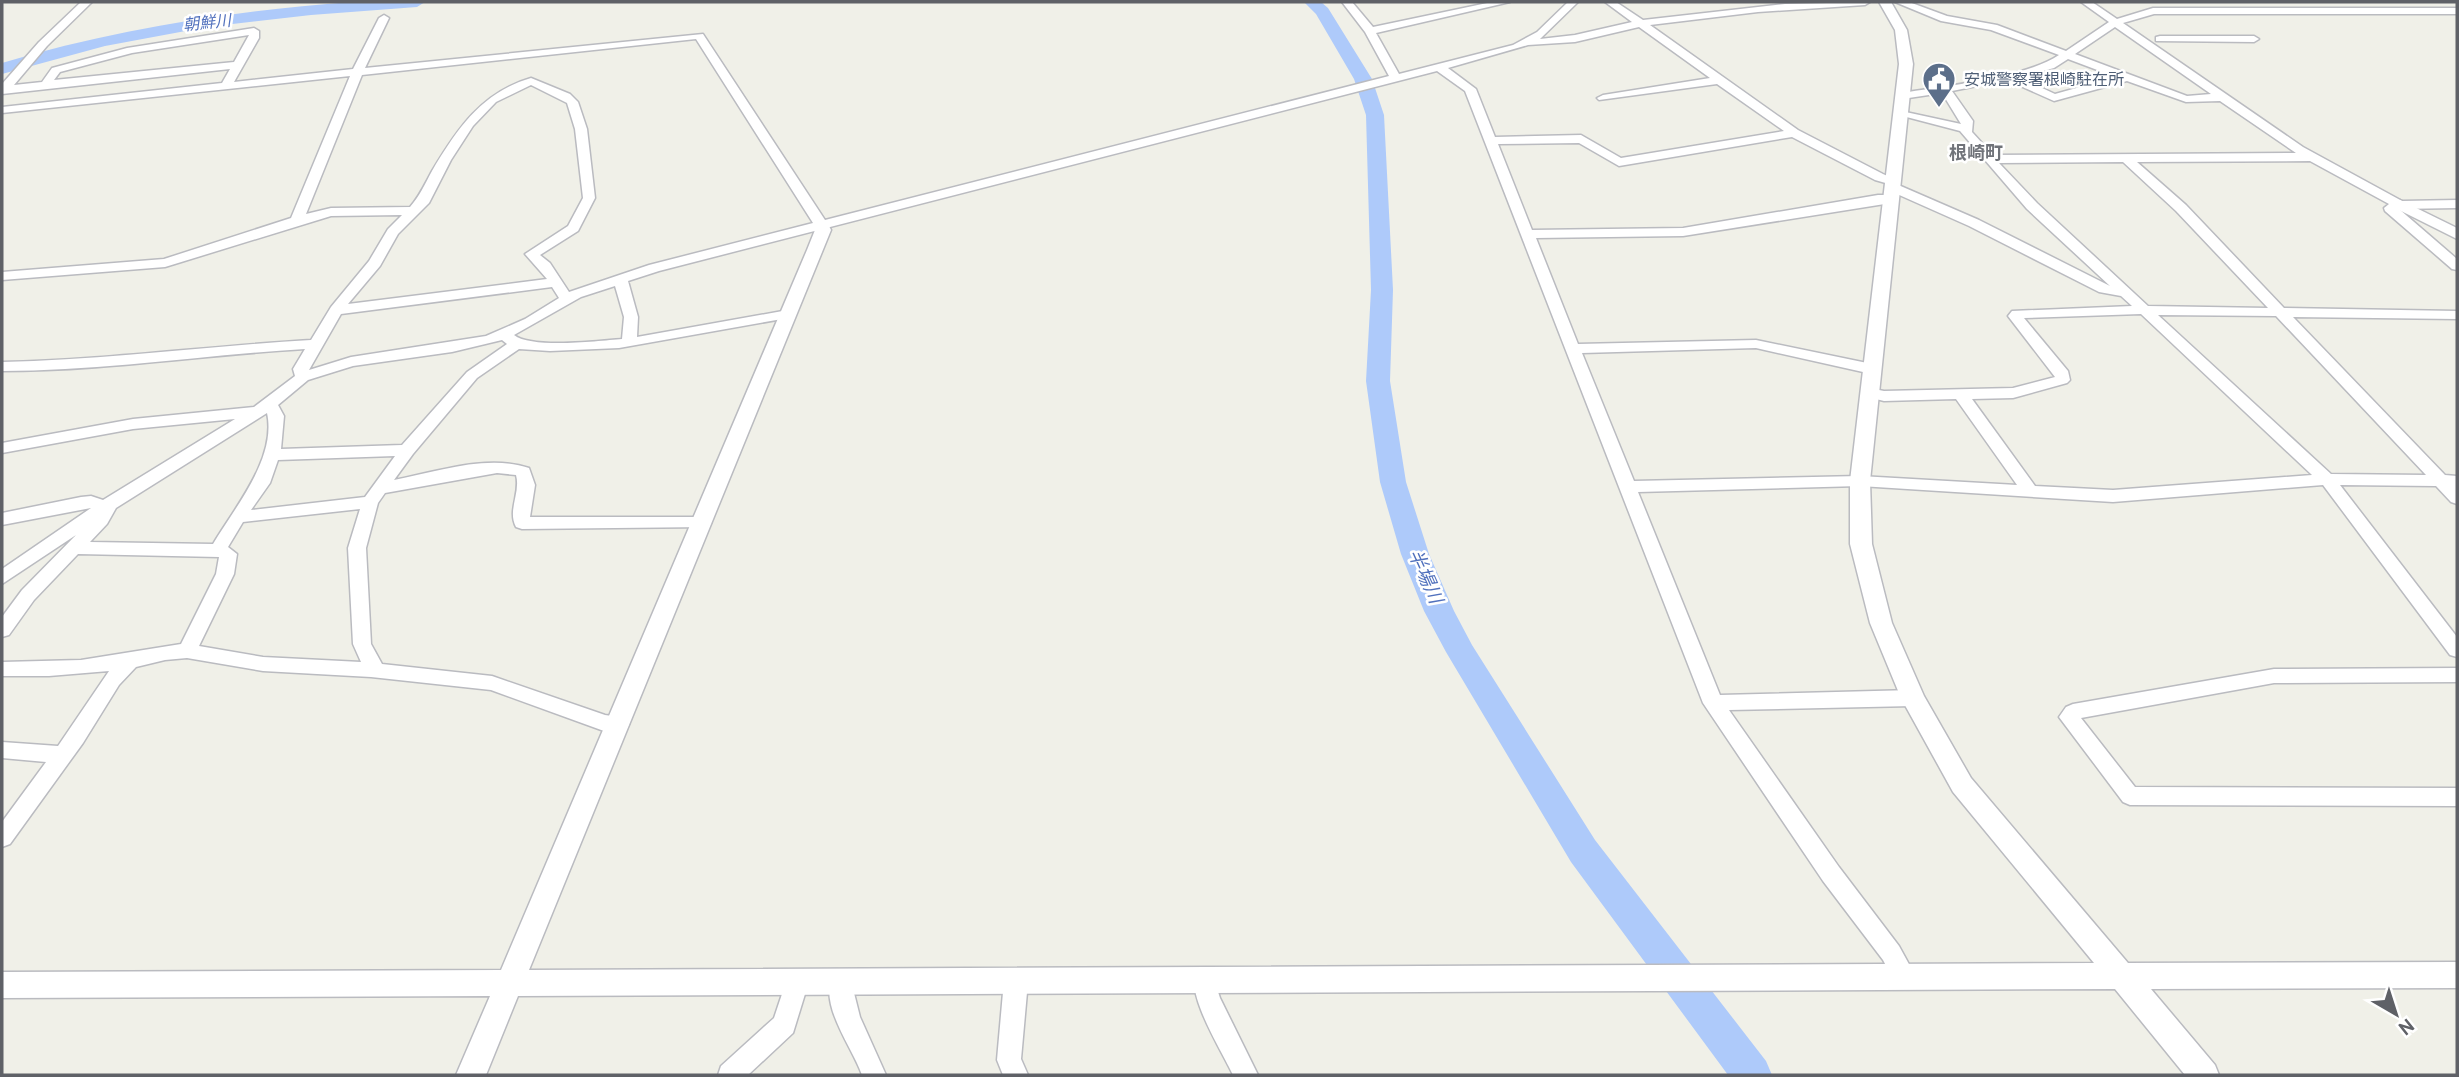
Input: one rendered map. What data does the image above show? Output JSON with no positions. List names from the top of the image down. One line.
{"districts":["根崎町"],"water":["朝鮮川","半場川"],"places":{"public building":["安城警察署根崎駐在所"]},"north":"bottom right"}
